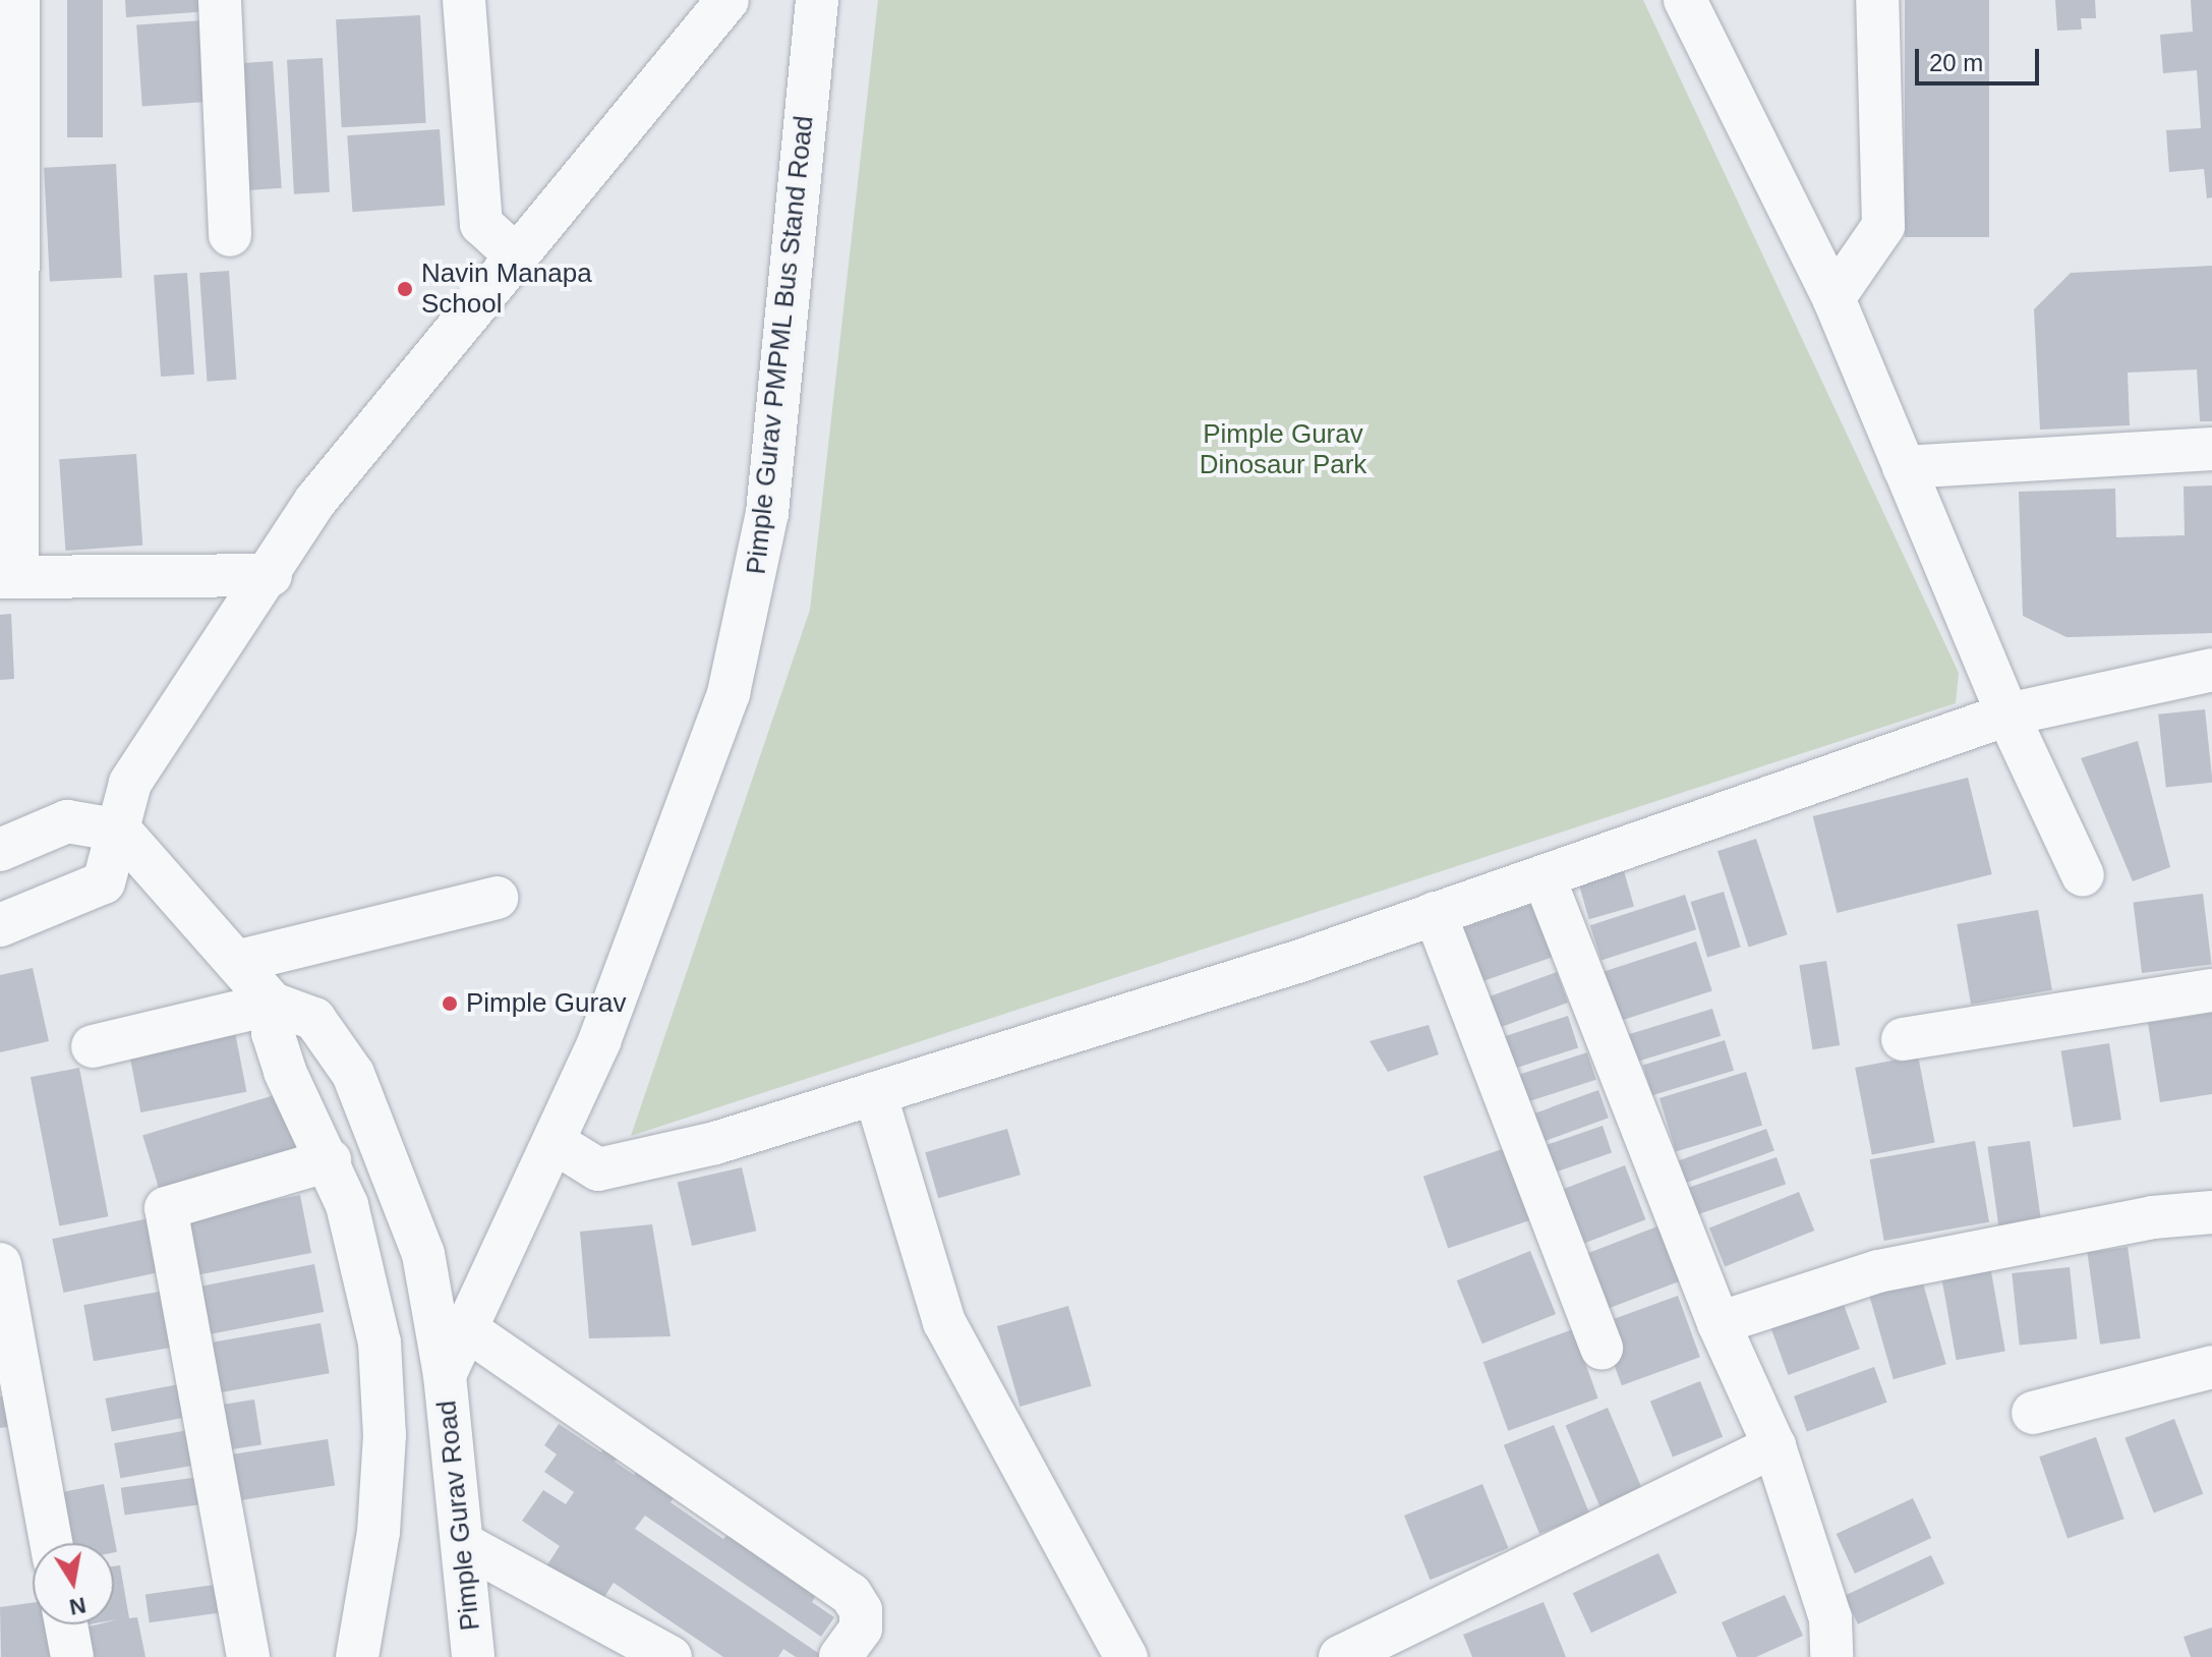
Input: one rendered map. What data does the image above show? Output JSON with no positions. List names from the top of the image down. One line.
{"streets":{"street":["Pimple Gurav PMPML Bus Stand Road","Pimple Gurav Road"]},"crossings":[["Pimple Gurav PMPML Bus Stand Road","Pimple Gurav Road"]],"parks":["Pimple Gurav Dinosaur Park"],"places":["Navin Manapa School","Pimple Gurav"],"scale_bar":"20 m","north":"bottom"}
